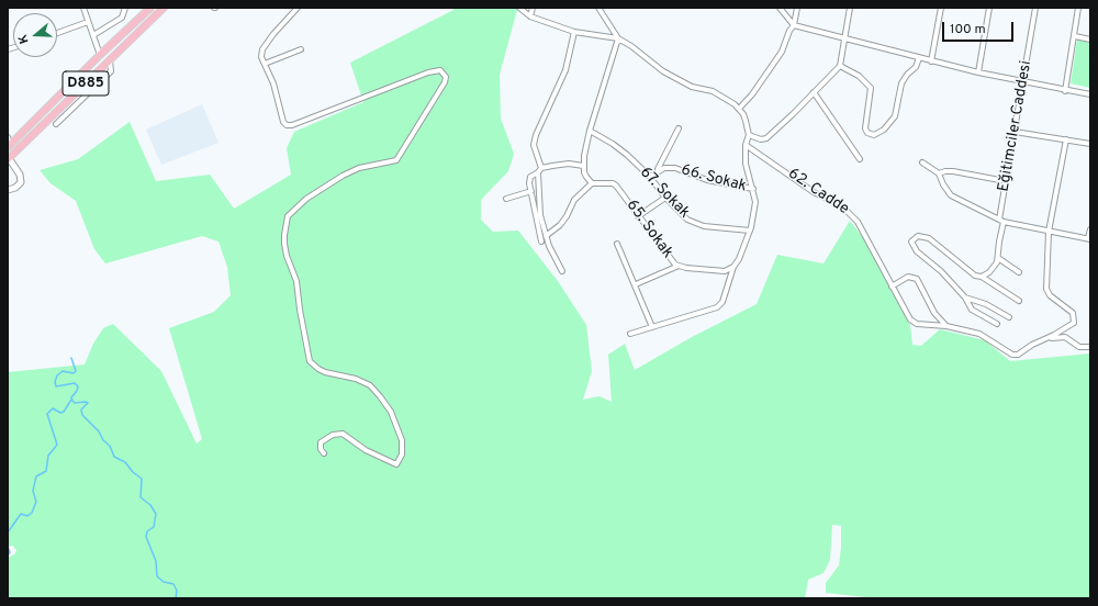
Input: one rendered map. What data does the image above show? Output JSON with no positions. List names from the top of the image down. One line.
{"streets":{"main road":["D885"],"street":["Eğitimciler Caddesi","66. Sokak","62. Cadde","67. Sokak","65. Sokak"]},"crossings":[["66. Sokak","67. Sokak"]],"scale_bar":"100 m","north":"left"}
